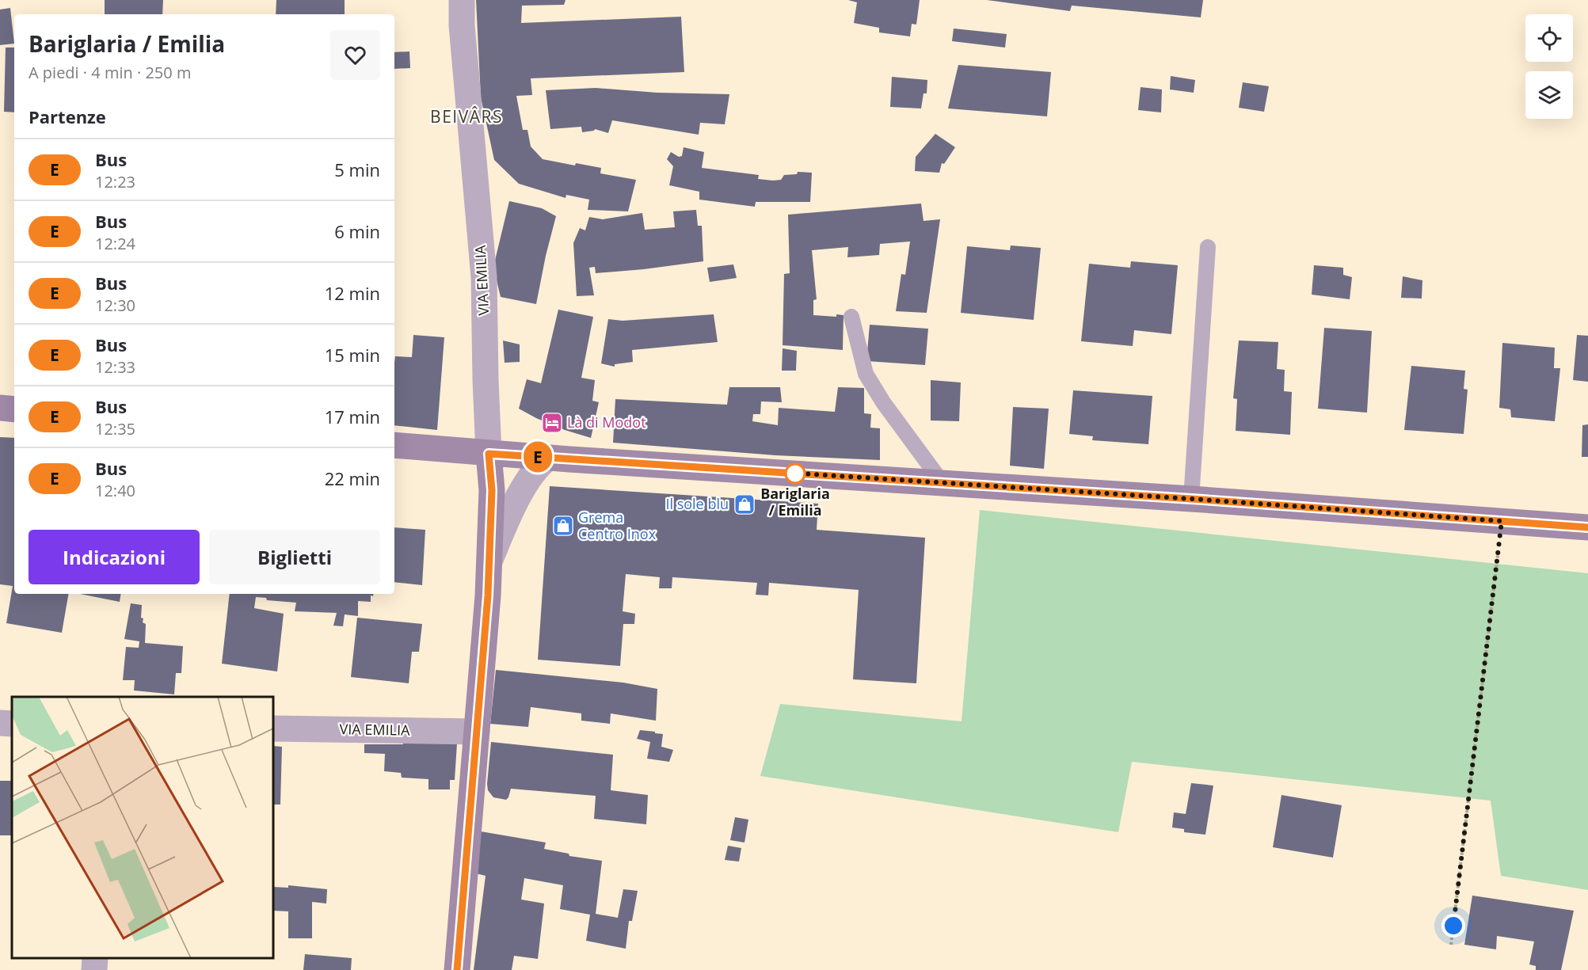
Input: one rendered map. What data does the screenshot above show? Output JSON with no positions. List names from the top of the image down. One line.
{"streets":{"street":["VIA EMILIA"]},"districts":["BEIVÂRS"],"places":{"hotel":["Là di Modot"],"other":["Bariglaria / Emilia"],"shop":["Il sole blu","Grema Centro Inox"]},"lines":["bus line E"],"page":{"on_map":"E","heading":[["Bariglaria / Emilia","A piedi · 4 min · 250 m"],"Partenze"],"list":[{"mark":"E","name":"Bus","note":"12:23","value":"5 min"},{"mark":"E","name":"Bus","note":"12:24","value":"6 min"},{"mark":"E","name":"Bus","note":"12:30","value":"12 min"},{"mark":"E","name":"Bus","note":"12:33","value":"15 min"},{"mark":"E","name":"Bus","note":"12:35","value":"17 min"},{"mark":"E","name":"Bus","note":"12:40","value":"22 min"}],"buttons":["Indicazioni","Biglietti"]}}
